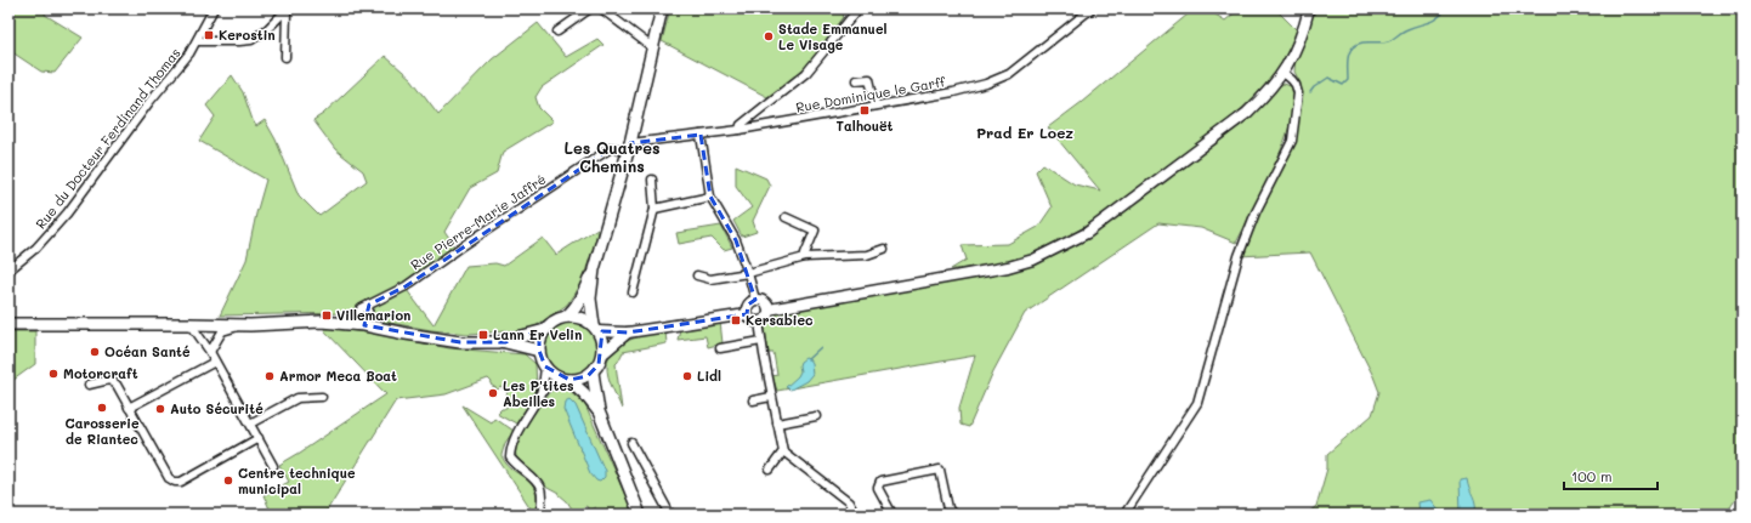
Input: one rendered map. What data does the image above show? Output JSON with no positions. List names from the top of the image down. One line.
{"streets":{"street":["Rue Dominique le Garff","Rue du Docteur Ferdinand Thomas","Rue Pierre-Marie Jaffré"]},"crossings":[["Rue Dominique le Garff","Rue Pierre-Marie Jaffré"]],"districts":["Prad Er Loez","Les Quatres Chemins"],"places":{"transit":["Kerostin","Talhouët","Villemarion","Kersabiec","Lann Er Velin"],"other":["Stade Emmanuel Le Visage","Océan Santé","Motorcraft","Armor Meca Boat","Lidl","Les P'tites Abeilles","Carosserie de Riantec","Auto Sécurité","Centre technique municipal"]},"scale_bar":"100 m"}
